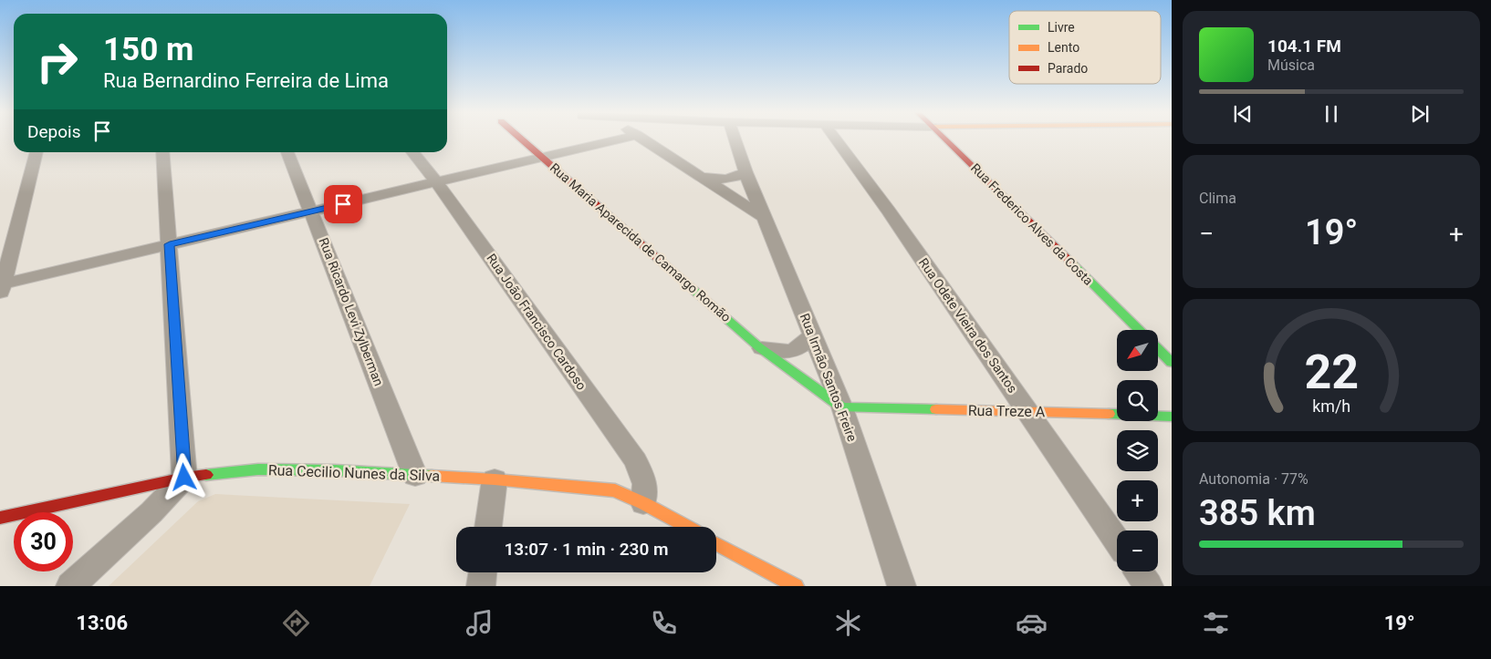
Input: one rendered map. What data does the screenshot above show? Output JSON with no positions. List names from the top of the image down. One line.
{"streets":{"street":["Rua Frederico Alves da Costa","Rua Maria Aparecida de Camargo Romão","Rua Ricardo Levi Zylberman","Rua João Francisco Cardoso","Rua Odete Vieira dos Santos","Rua Irmão Santos Freire","Rua Treze A","Rua Cecilio Nunes da Silva"]},"crossings":[["Rua Maria Aparecida de Camargo Romão","Rua Irmão Santos Freire"],["Rua Maria Aparecida de Camargo Romão","Rua Treze A"],["Rua Ricardo Levi Zylberman","Rua Cecilio Nunes da Silva"],["Rua João Francisco Cardoso","Rua Cecilio Nunes da Silva"],["Rua Odete Vieira dos Santos","Rua Treze A"],["Rua Irmão Santos Freire","Rua Treze A"]],"legend":["Livre","Lento","Parado"],"north":"bottom left","page":{"turn":["150 m","Rua Bernardino Ferreira de Lima"],"song":["104.1 FM","Música"],"then":"Depois","tile":["Clima",["Autonomia · 77%","385 km"]],"heat":["−","19°","+"],"map_buttons":["+","−"],"limit":"30","trip":"13:07 · 1 min · 230 m","tabs":["13:06","19°"],"gauge":["22","km/h"]}}
